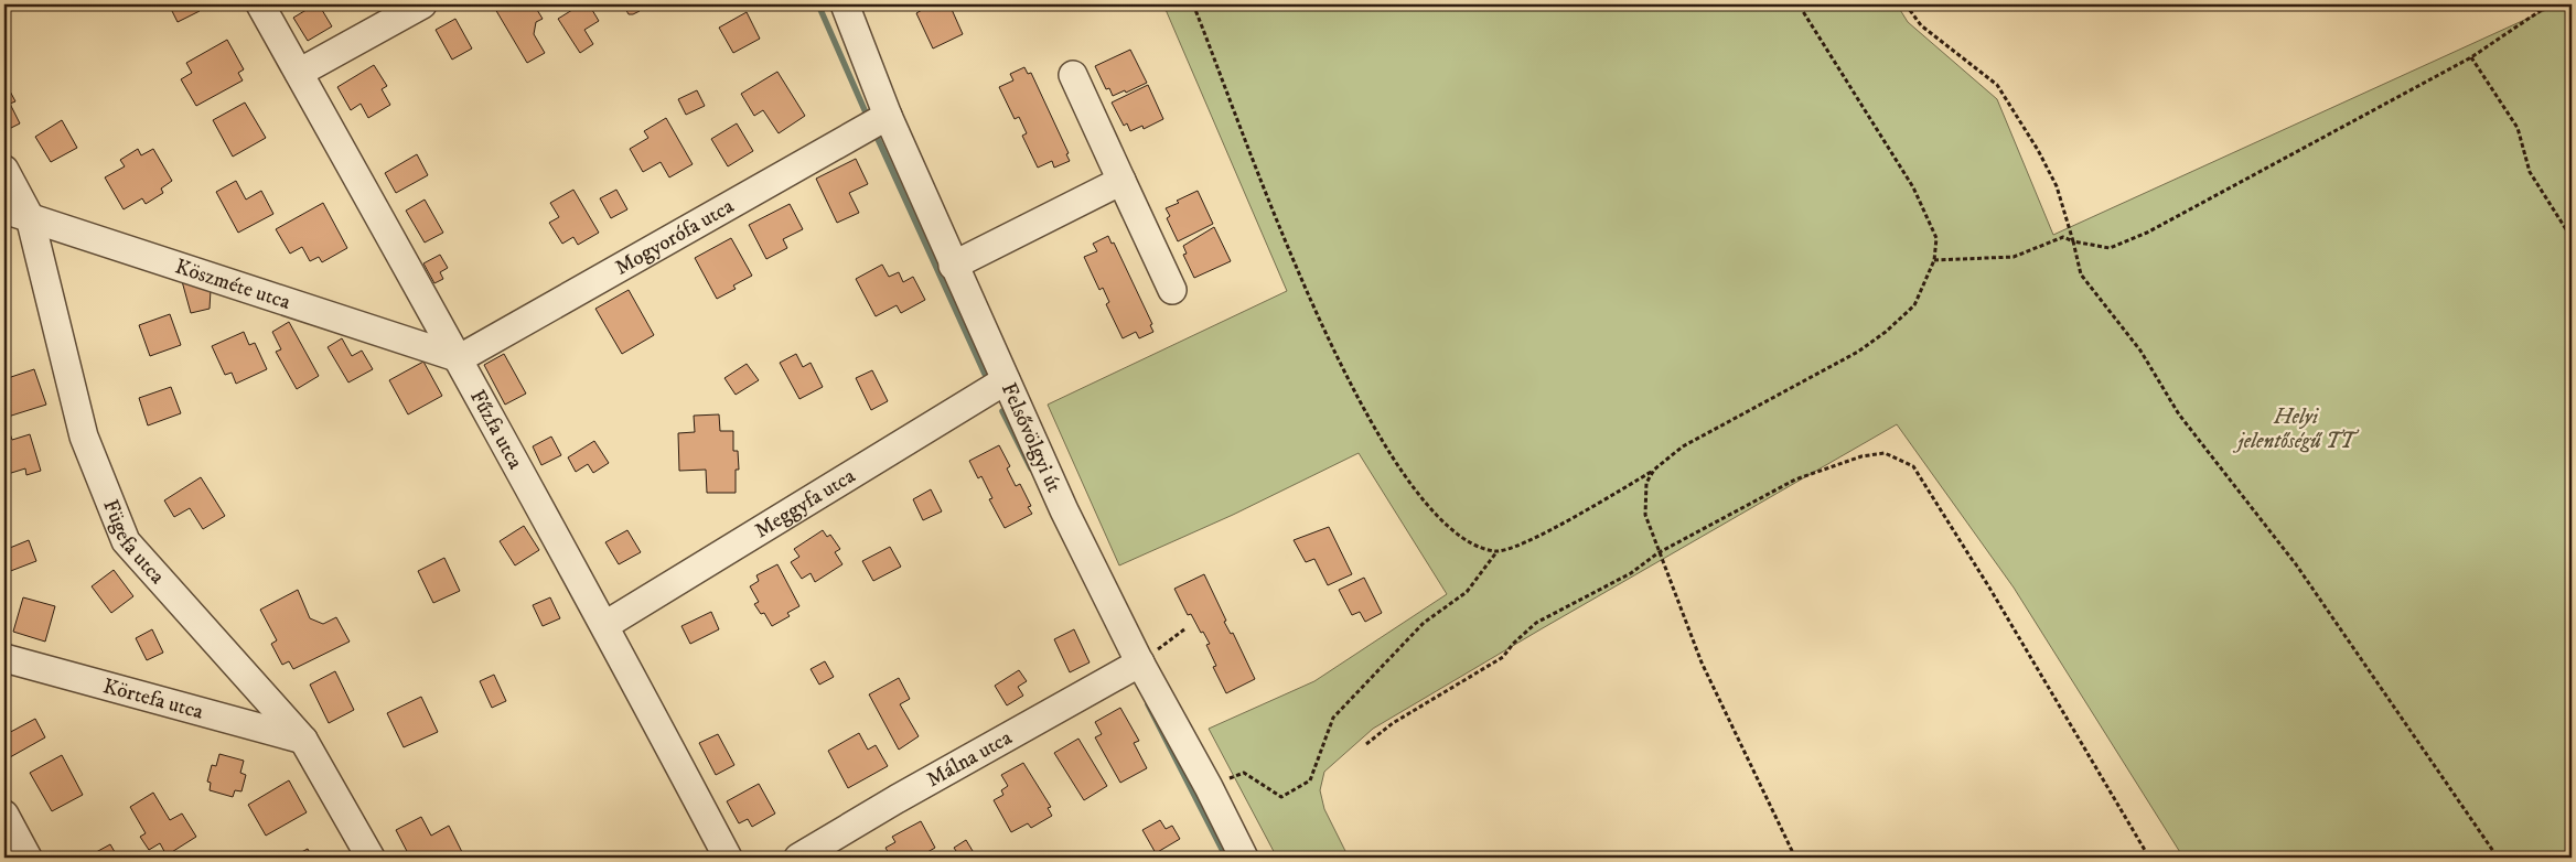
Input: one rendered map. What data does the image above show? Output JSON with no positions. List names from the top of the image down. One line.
{"streets":{"street":["Mogyorófa utca","Köszméte utca","Fűzfa utca","Felsővölgyi út","Meggyfa utca","Fügefa utca","Körtefa utca","Málna utca"]},"crossings":[["Mogyorófa utca","Köszméte utca"],["Mogyorófa utca","Fűzfa utca"],["Mogyorófa utca","Felsővölgyi út"],["Köszméte utca","Fűzfa utca"],["Köszméte utca","Fügefa utca"],["Fűzfa utca","Meggyfa utca"],["Felsővölgyi út","Meggyfa utca"],["Felsővölgyi út","Málna utca"],["Fügefa utca","Körtefa utca"]],"parks":["Helyi jelentőségű TT"]}
